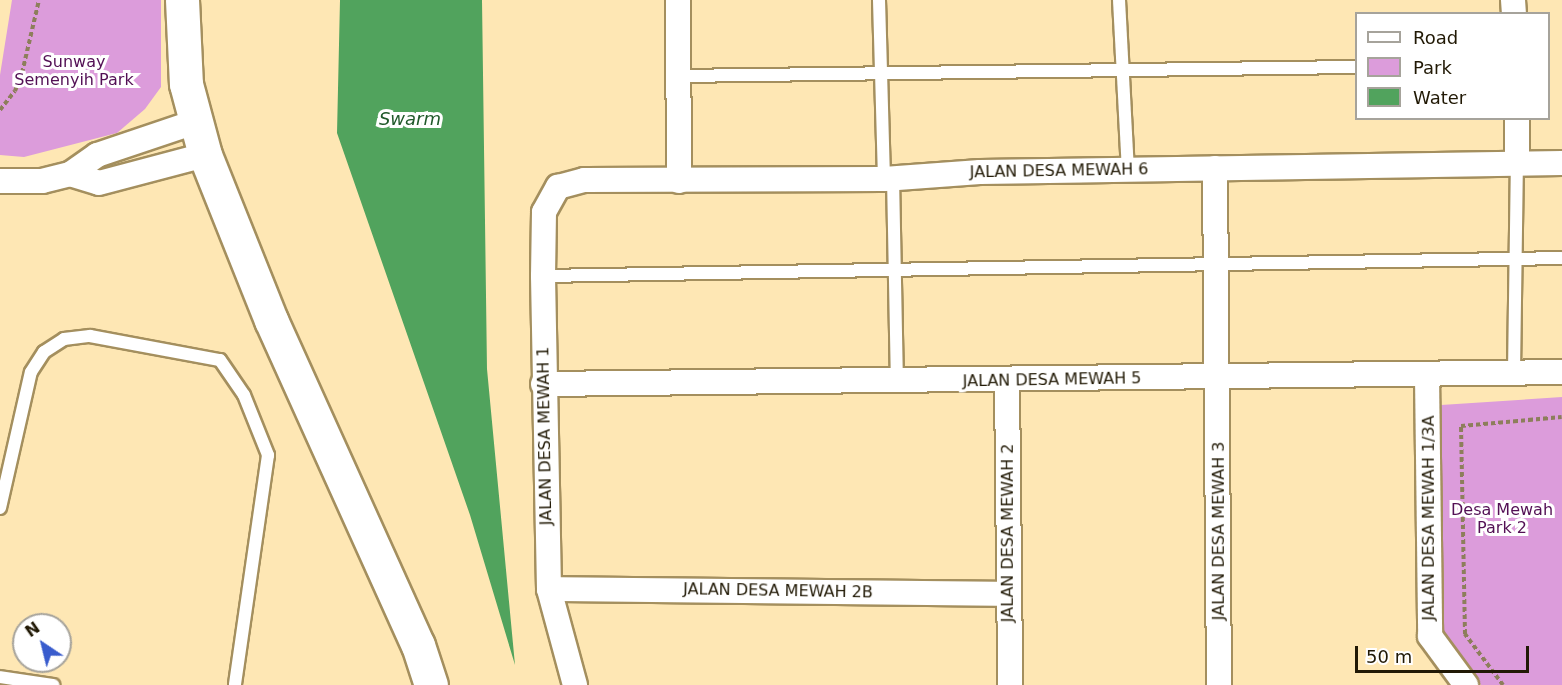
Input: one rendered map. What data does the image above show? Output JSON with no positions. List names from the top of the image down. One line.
{"streets":{"street":["JALAN DESA MEWAH 6","JALAN DESA MEWAH 5","JALAN DESA MEWAH 1","JALAN DESA MEWAH 1/3A","JALAN DESA MEWAH 3","JALAN DESA MEWAH 2","JALAN DESA MEWAH 2B"]},"crossings":[["JALAN DESA MEWAH 6","JALAN DESA MEWAH 1"],["JALAN DESA MEWAH 6","JALAN DESA MEWAH 3"],["JALAN DESA MEWAH 5","JALAN DESA MEWAH 1"],["JALAN DESA MEWAH 5","JALAN DESA MEWAH 1/3A"],["JALAN DESA MEWAH 5","JALAN DESA MEWAH 3"],["JALAN DESA MEWAH 5","JALAN DESA MEWAH 2"],["JALAN DESA MEWAH 1","JALAN DESA MEWAH 2B"],["JALAN DESA MEWAH 2","JALAN DESA MEWAH 2B"]],"water":["Swarm"],"parks":["Sunway Semenyih Park","Desa Mewah Park 2"],"legend":["Road","Park","Water"],"scale_bar":"50 m","north":"top left"}
